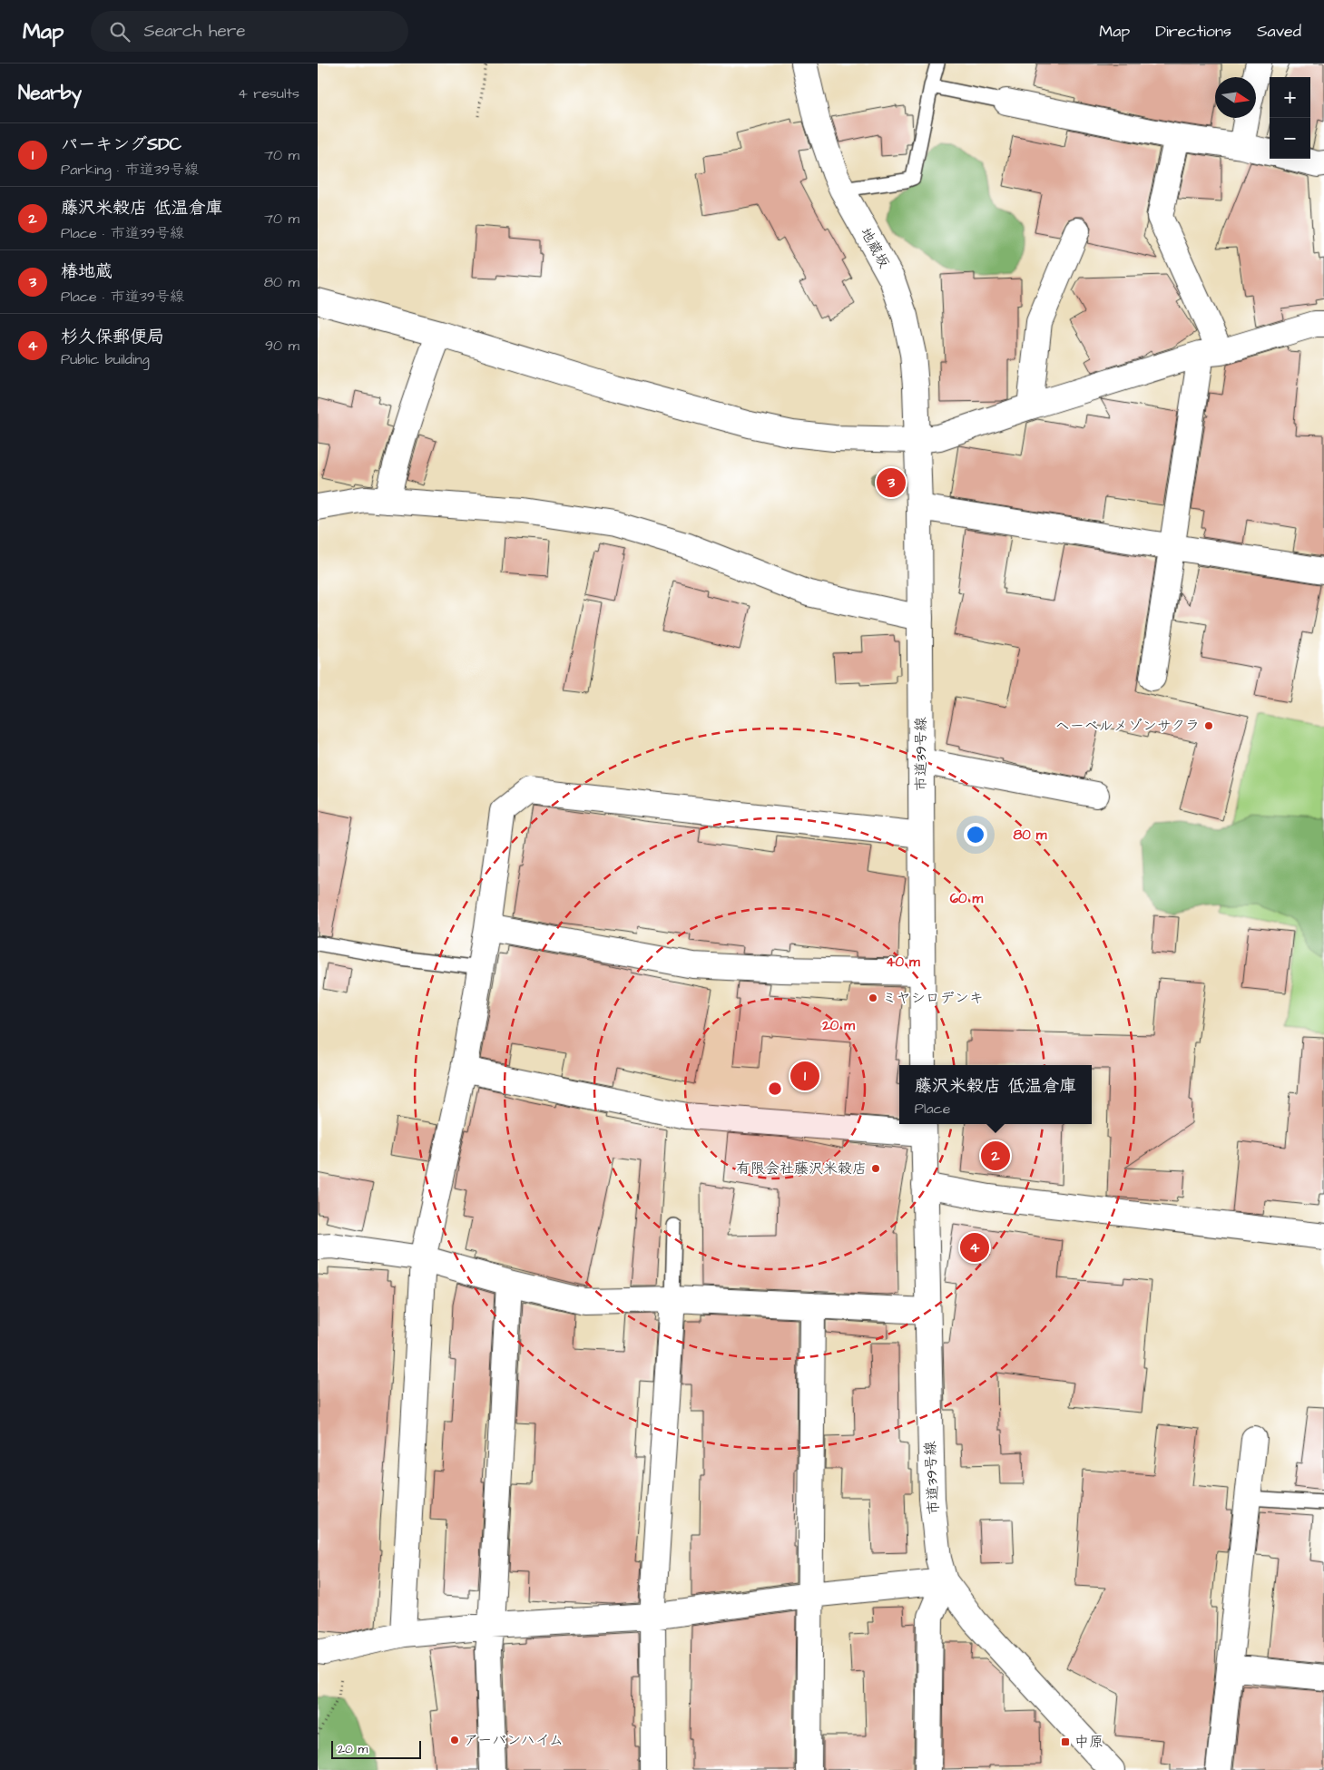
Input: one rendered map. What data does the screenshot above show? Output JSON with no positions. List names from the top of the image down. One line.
{"streets":{"street":["地蔵坂","市道39号線"]},"crossings":[["地蔵坂","市道39号線"]],"places":{"other":["ヘーベルメゾンサクラ","ミヤシロデンキ","有限会社藤沢米穀店","アーバンハイム"],"transit":["中原"]},"scale_bar":"20 m","north":"right","page":{"header":"Map","search":"Search here","nav":["Map","Directions","Saved"],"heading":["Nearby","4 results"],"map_buttons":["+","−"],"list":[{"mark":"1","name":"パーキングSDC","note":"Parking · 市道39号線","value":"70 m"},{"mark":"2","name":"藤沢米穀店 低温倉庫","note":"Place · 市道39号線","value":"70 m"},{"mark":"3","name":"椿地蔵","note":"Place · 市道39号線","value":"80 m"},{"mark":"4","name":"杉久保郵便局","note":"Public building","value":"90 m"}],"pins":["3","1","2","4"],"popup":["藤沢米穀店 低温倉庫","Place"],"scale":"20 m"},"rings":["80 m","60 m","40 m","20 m"]}
